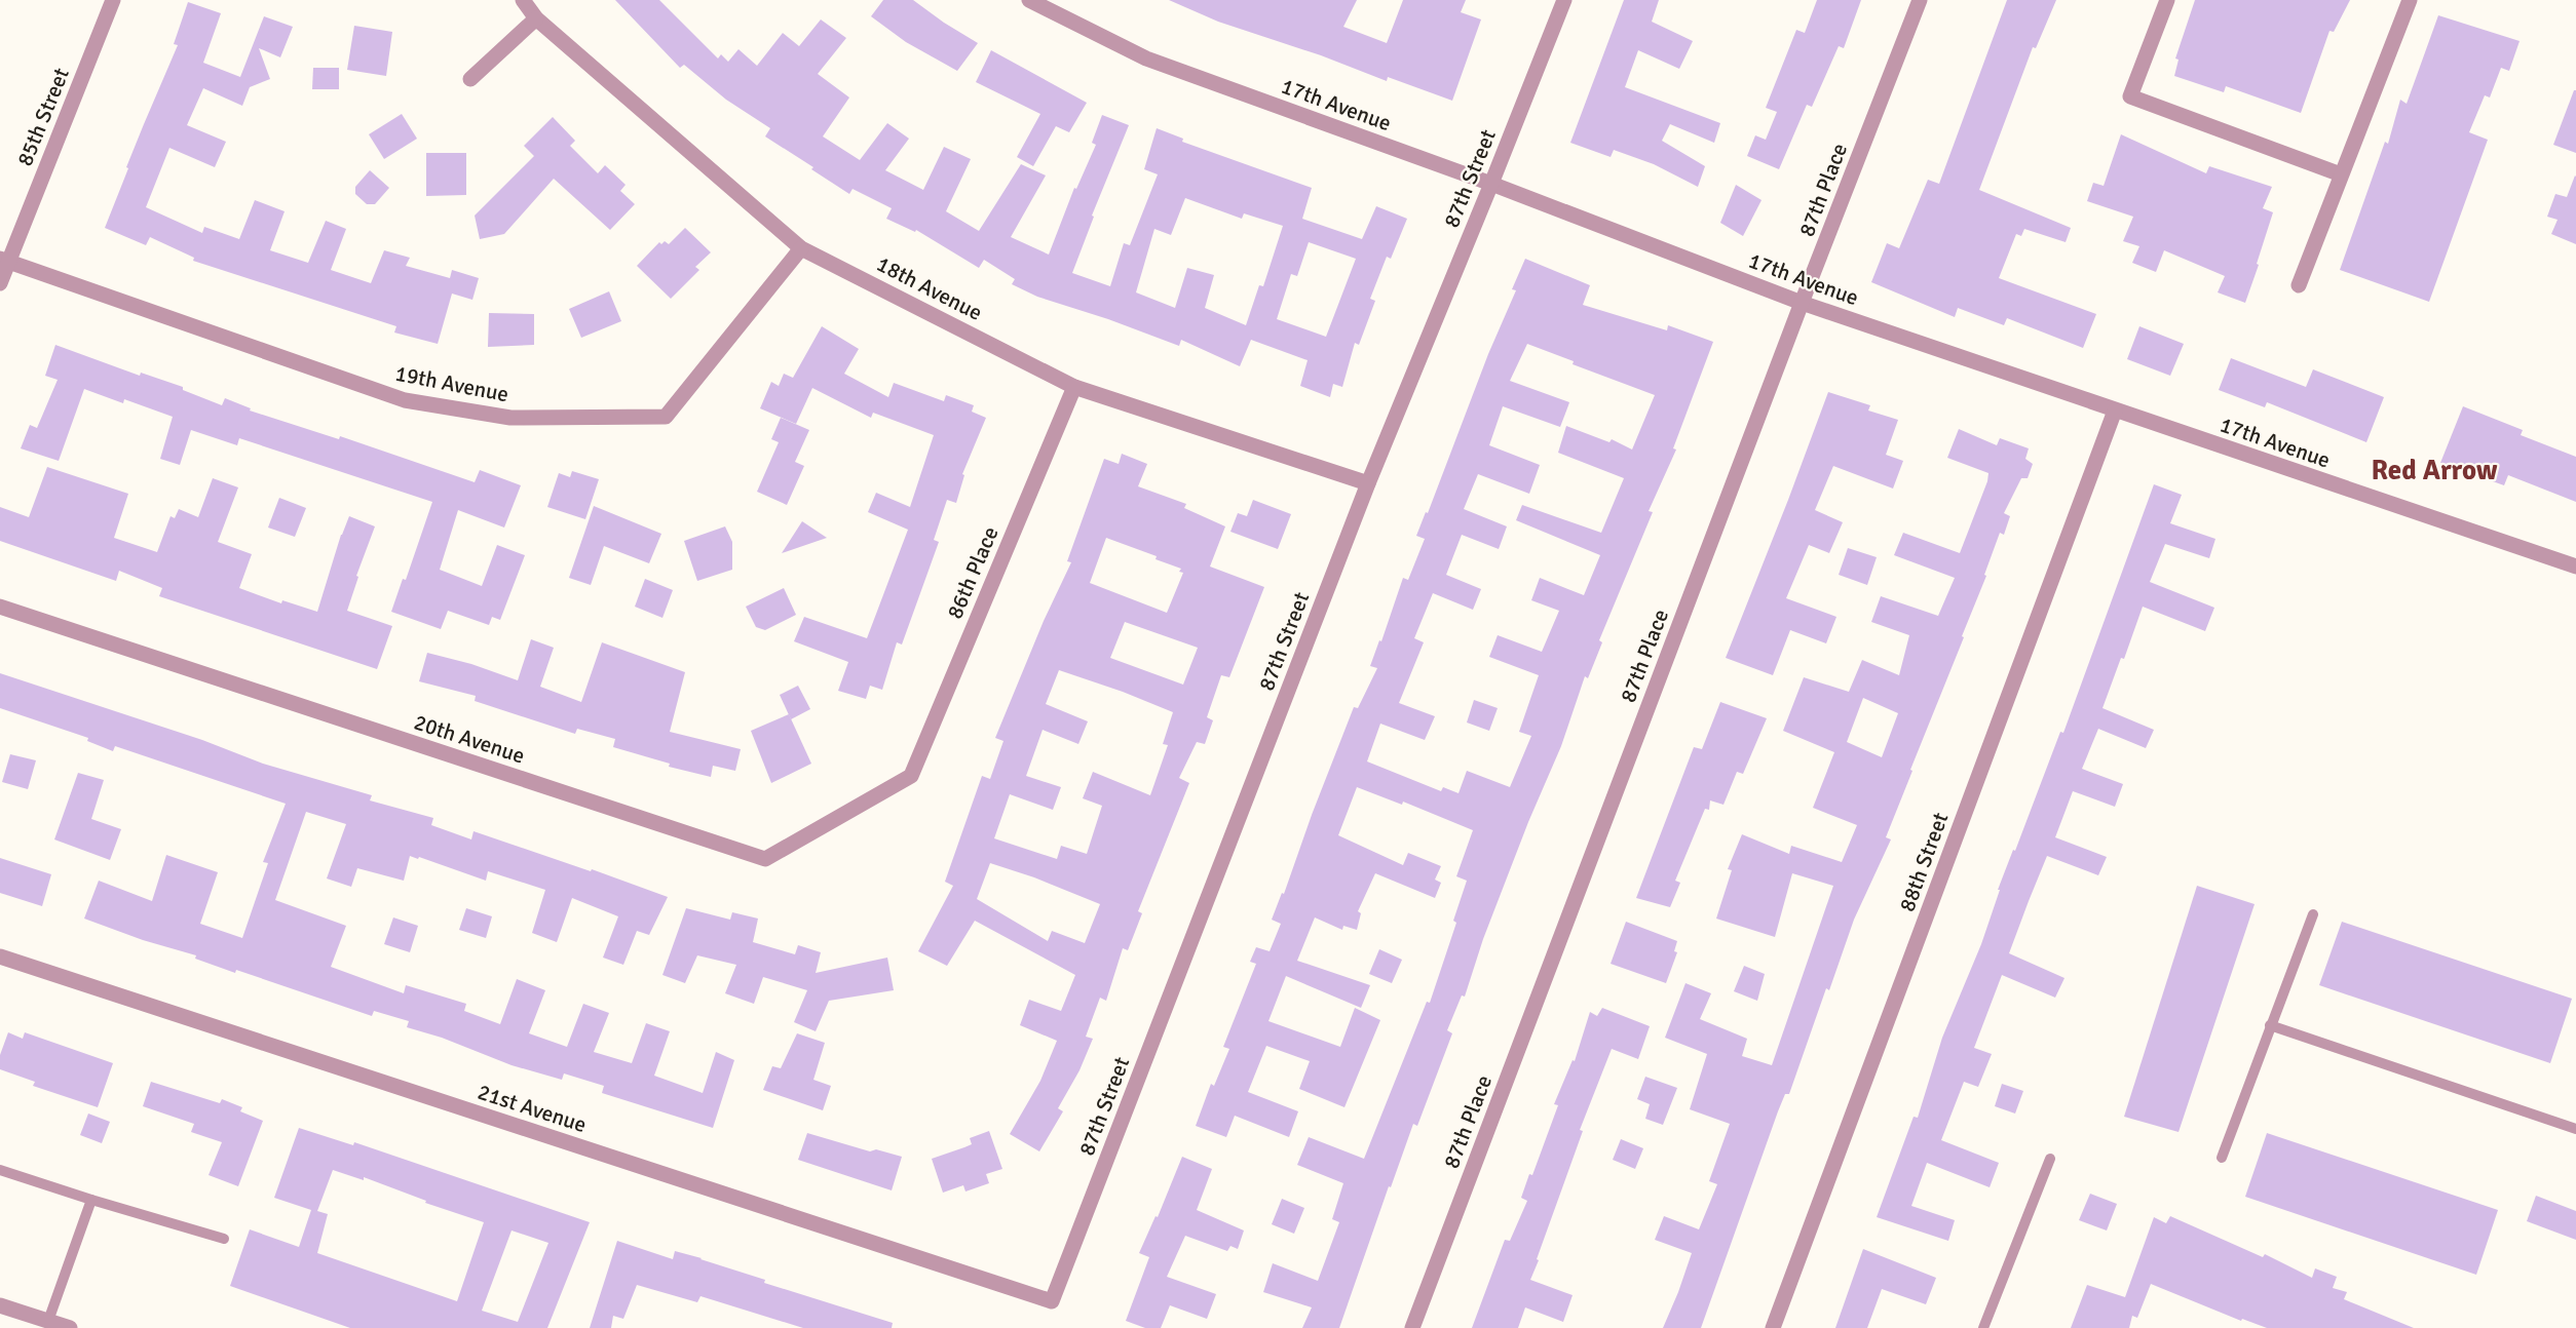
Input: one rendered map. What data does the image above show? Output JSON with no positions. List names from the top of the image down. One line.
{"streets":{"street":["17th Avenue","85th Street","87th Street","87th Place","18th Avenue","19th Avenue","86th Place","20th Avenue","88th Street","21st Avenue"]},"crossings":[["17th Avenue","87th Street"],["17th Avenue","87th Place"],["17th Avenue","88th Street"],["85th Street","19th Avenue"],["87th Street","18th Avenue"],["87th Street","21st Avenue"],["18th Avenue","19th Avenue"],["18th Avenue","86th Place"],["86th Place","20th Avenue"]],"districts":["Red Arrow"]}
